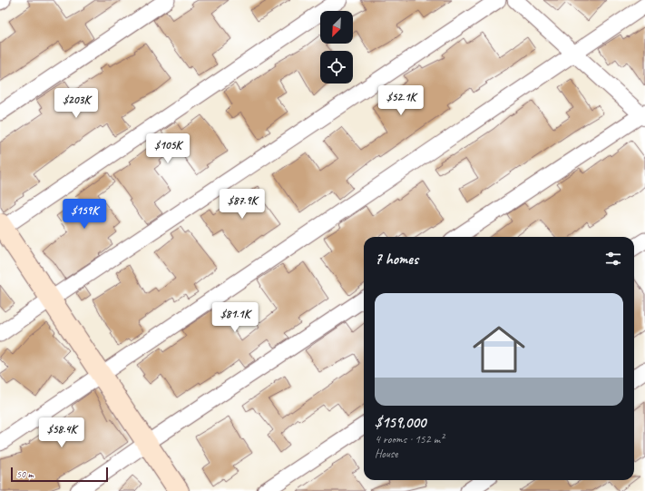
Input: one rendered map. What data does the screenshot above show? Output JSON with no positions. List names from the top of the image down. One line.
{"scale_bar":"50 m","north":"bottom left","page":{"price":["$52.1K","$203K","$105K","$87.9K","$159K","$81.1K","$58.4K"],"heading":"7 homes","list":[{"name":"$159,000","note":"4 rooms · 152 m² · House"}],"scale":"50 m"}}
